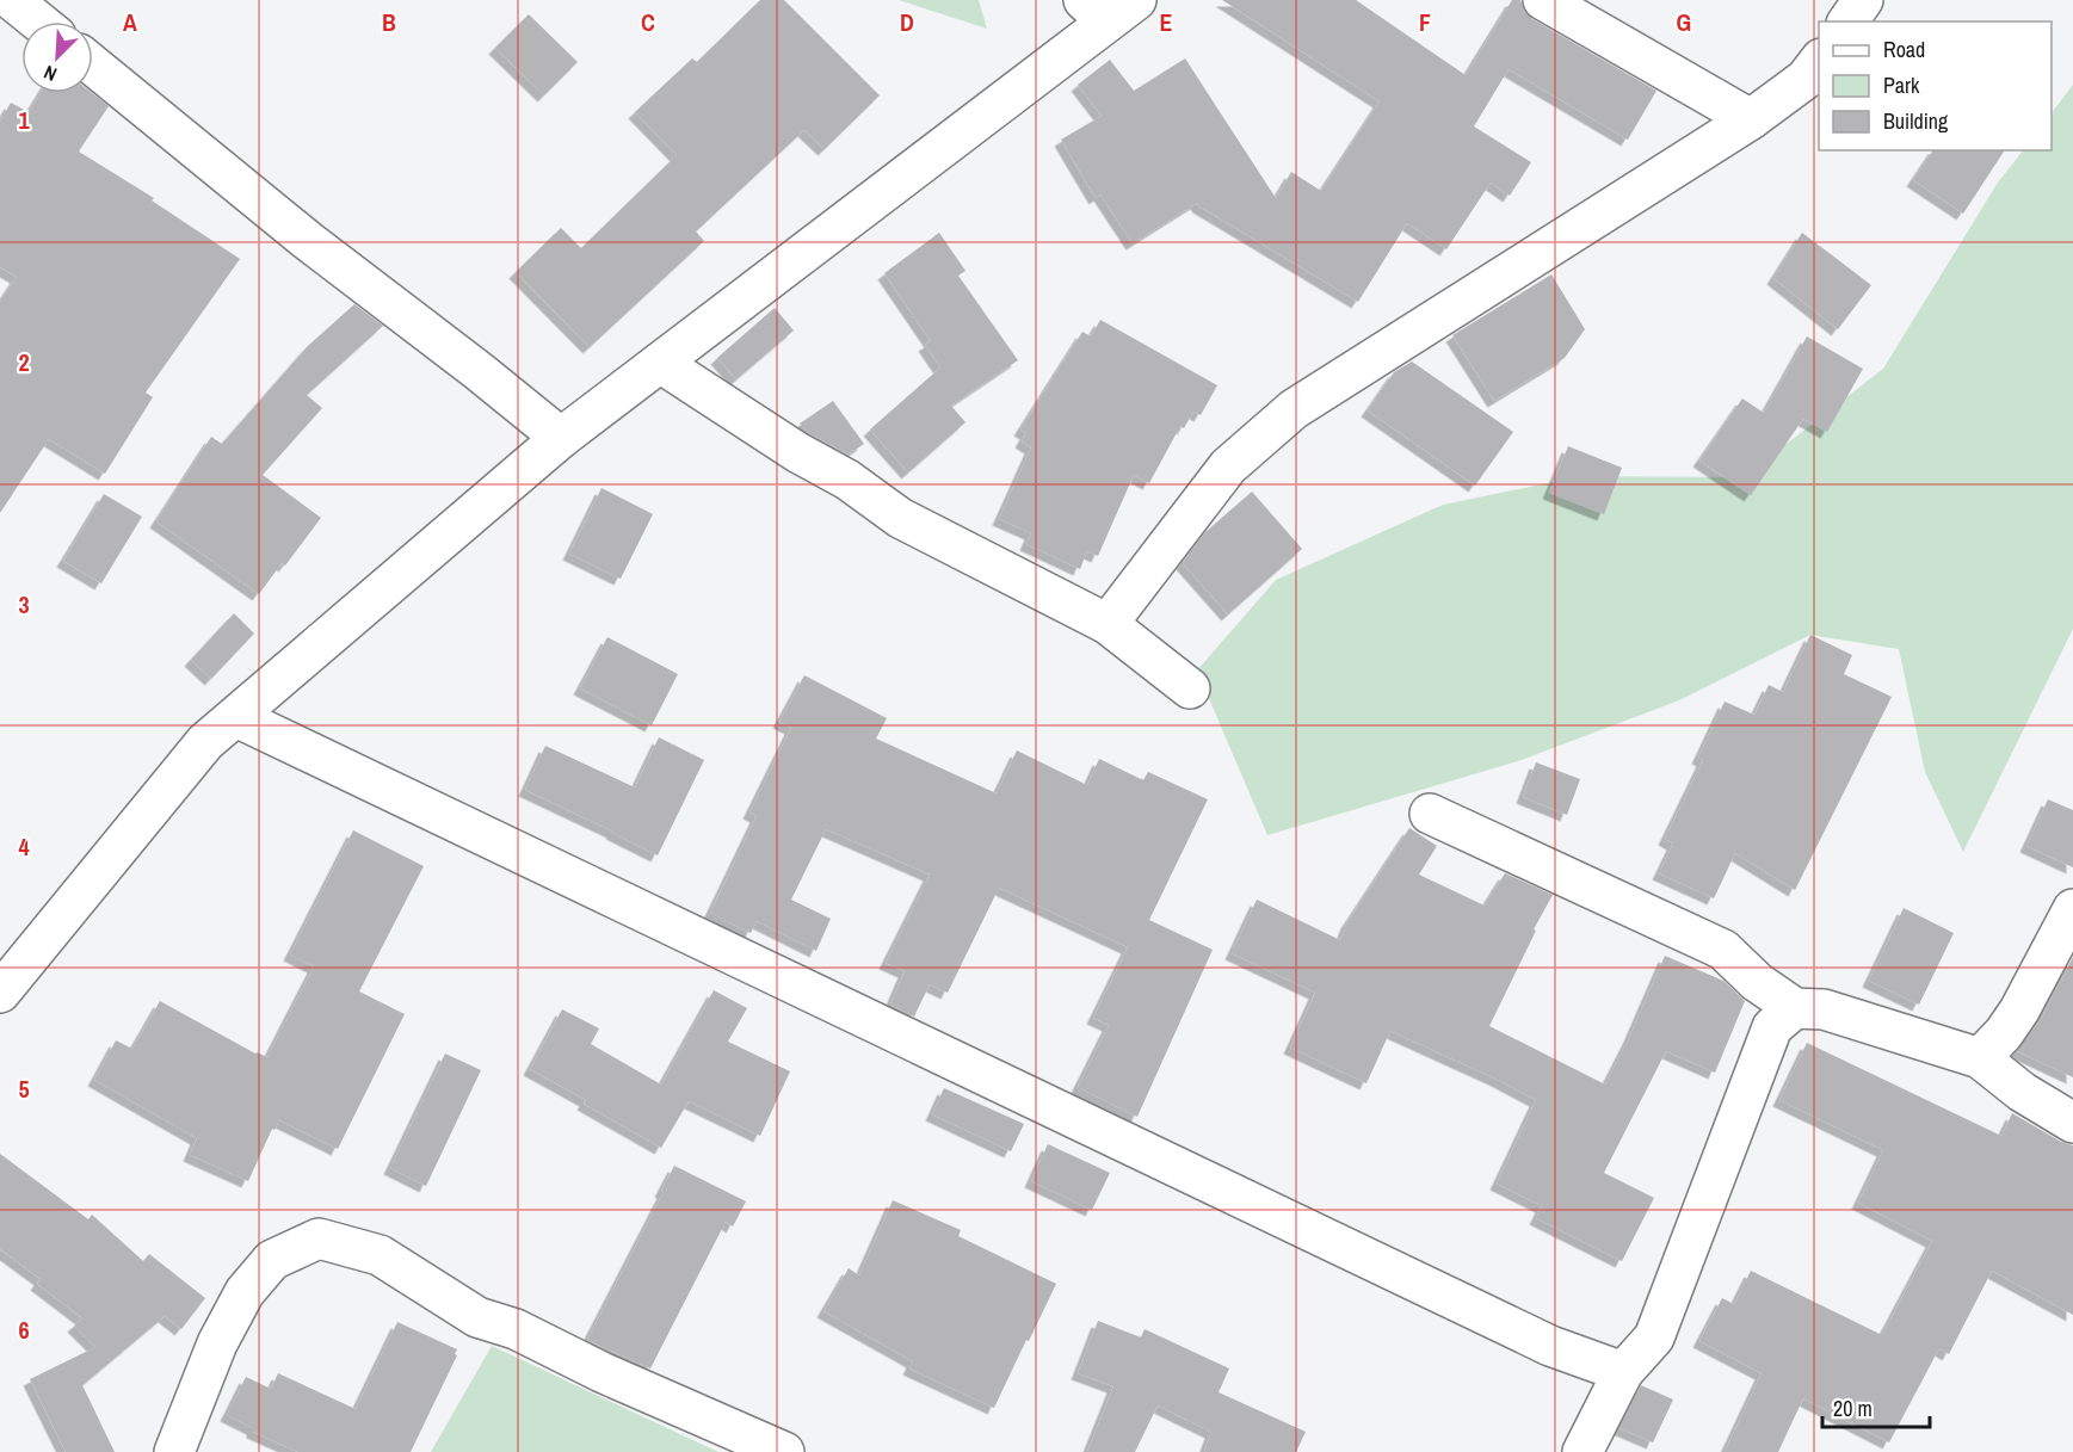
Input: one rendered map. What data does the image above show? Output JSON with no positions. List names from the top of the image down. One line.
{"legend":["Road","Park","Building"],"scale_bar":"20 m","north":"bottom left","grid":{"columns":["A","B","C","D","E","F","G"],"rows":["1","2","3","4","5","6"]}}
